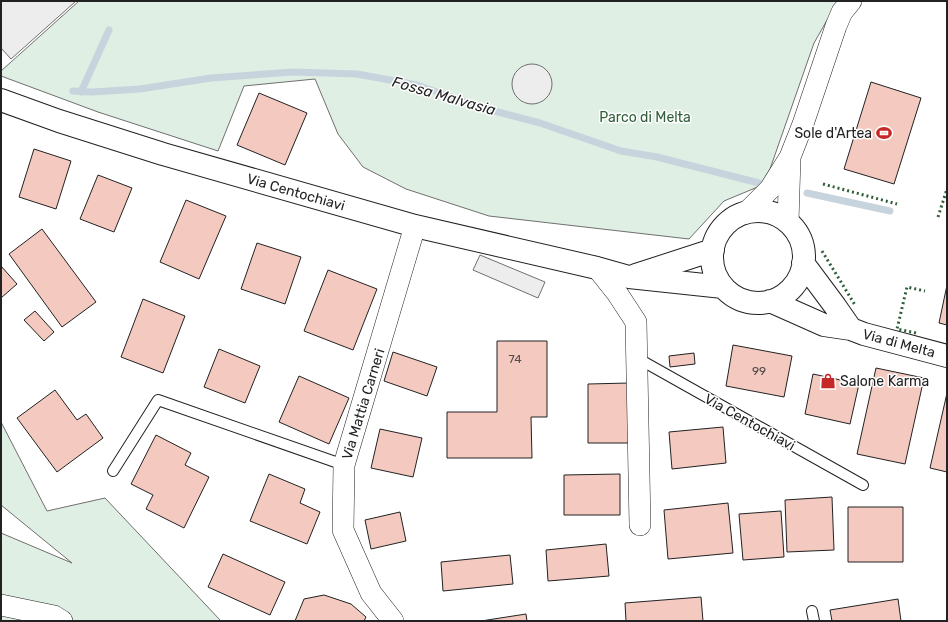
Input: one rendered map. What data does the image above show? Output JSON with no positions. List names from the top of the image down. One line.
{"streets":{"street":["Via Centochiavi","Via di Melta","Via Mattia Carneri"]},"crossings":[["Via Centochiavi","Via di Melta"],["Via Centochiavi","Via Mattia Carneri"]],"water":["Fossa Malvasia"],"parks":["Parco di Melta"],"places":{"sports":["Sole d'Artea"],"shop":["Salone Karma"]},"house_numbers":["74","99"]}
